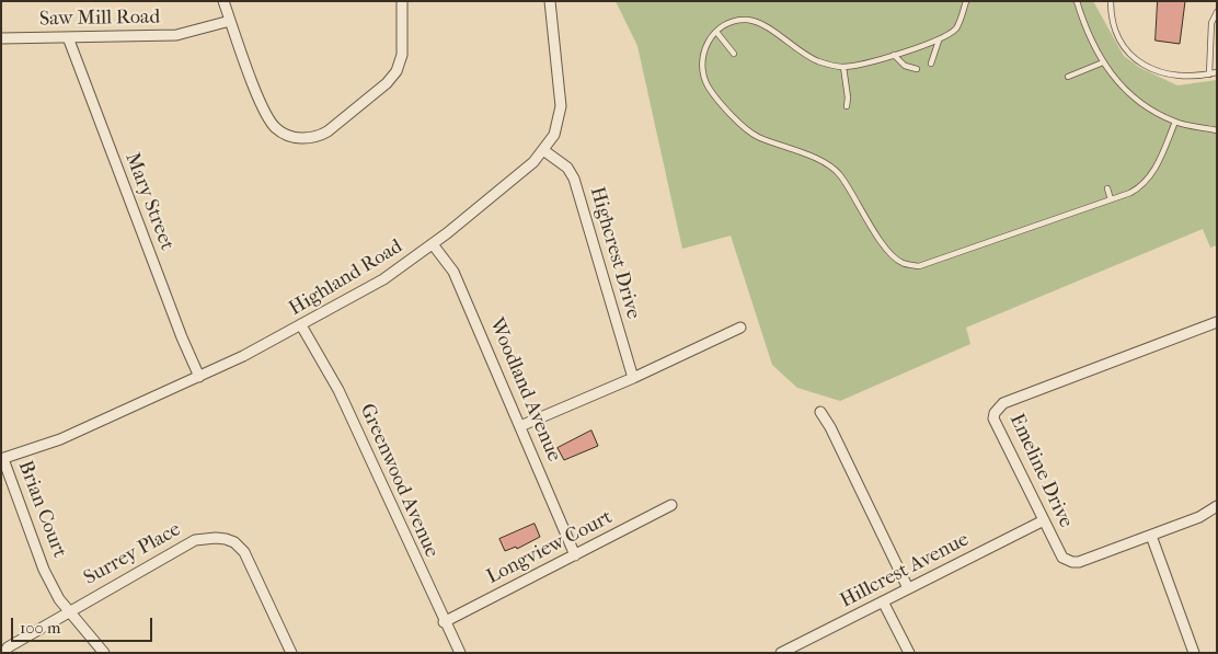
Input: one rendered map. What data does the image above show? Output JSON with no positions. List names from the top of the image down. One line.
{"streets":{"street":["Saw Mill Road","Mary Street","Highcrest Drive","Highland Road","Woodland Avenue","Emeline Drive","Greenwood Avenue","Brian Court","Longview Court","Surrey Place","Hillcrest Avenue"]},"crossings":[["Saw Mill Road","Mary Street"],["Mary Street","Highland Road"],["Highcrest Drive","Highland Road"],["Highland Road","Woodland Avenue"],["Highland Road","Greenwood Avenue"],["Highland Road","Brian Court"],["Woodland Avenue","Longview Court"],["Emeline Drive","Hillcrest Avenue"],["Greenwood Avenue","Longview Court"],["Brian Court","Surrey Place"]],"scale_bar":"100 m"}
